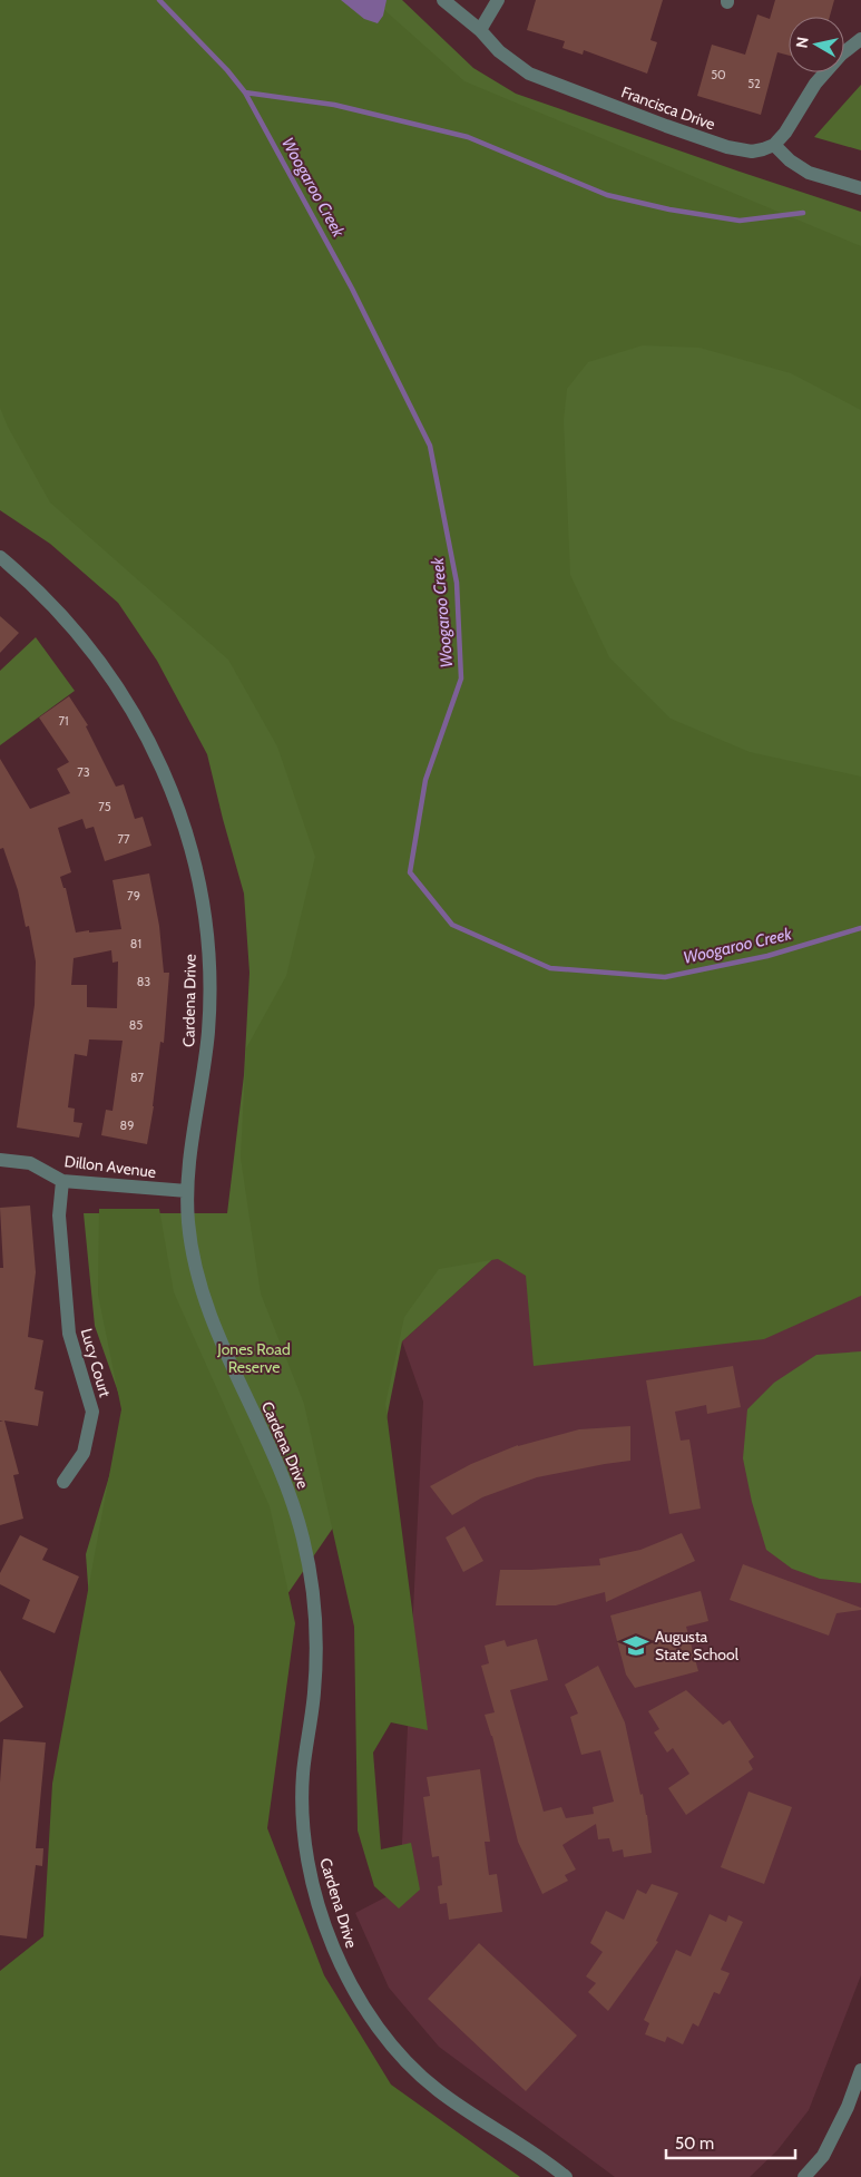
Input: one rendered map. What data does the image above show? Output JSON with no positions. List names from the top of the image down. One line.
{"streets":{"street":["Francisca Drive","Cardena Drive","Dillon Avenue","Lucy Court"]},"crossings":[["Cardena Drive","Dillon Avenue"],["Dillon Avenue","Lucy Court"]],"water":["Woogaroo Creek"],"parks":["Jones Road Reserve"],"places":{"school or university":["Augusta State School"]},"house_numbers":["50","52","71","73","75","77","79","81","83","85","87","89"],"scale_bar":"50 m","north":"left"}
